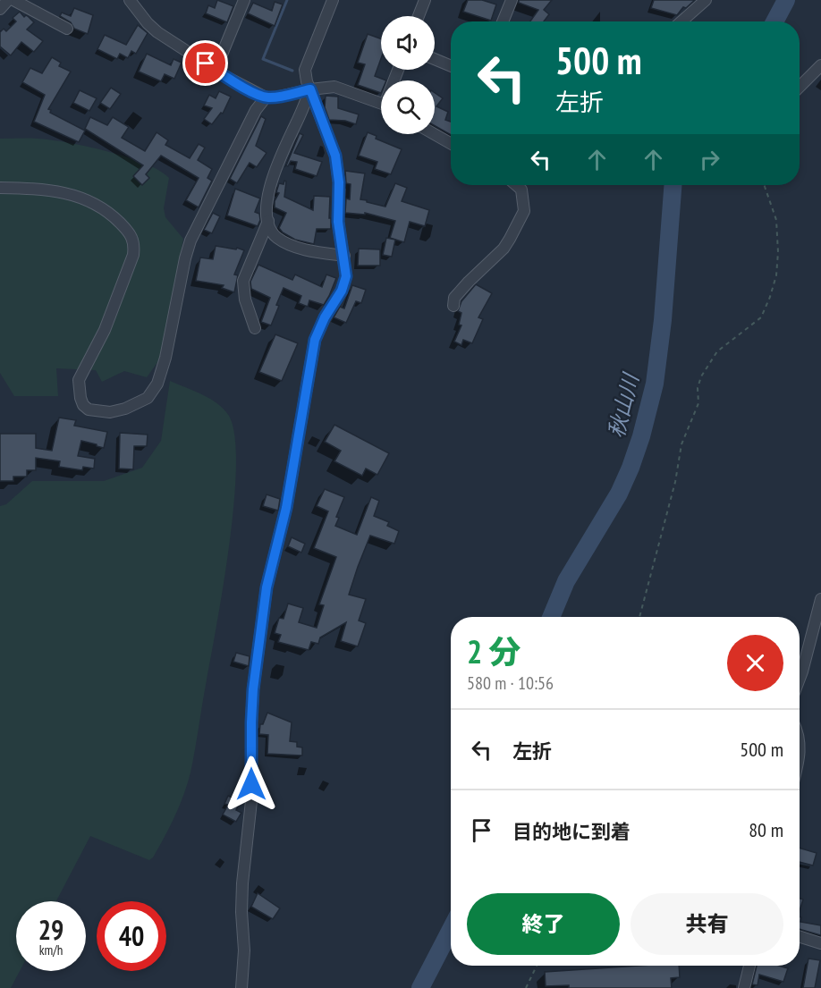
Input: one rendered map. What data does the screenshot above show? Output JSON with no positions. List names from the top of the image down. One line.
{"water":["秋山川"],"page":{"turn":["500 m","左折"],"heading":["2 分","580 m · 10:56"],"list":[{"name":"左折","value":"500 m"},{"name":"目的地に到着","value":"80 m"}],"buttons":["終了","共有"],"speed":"29 km/h","limit":"40"}}
